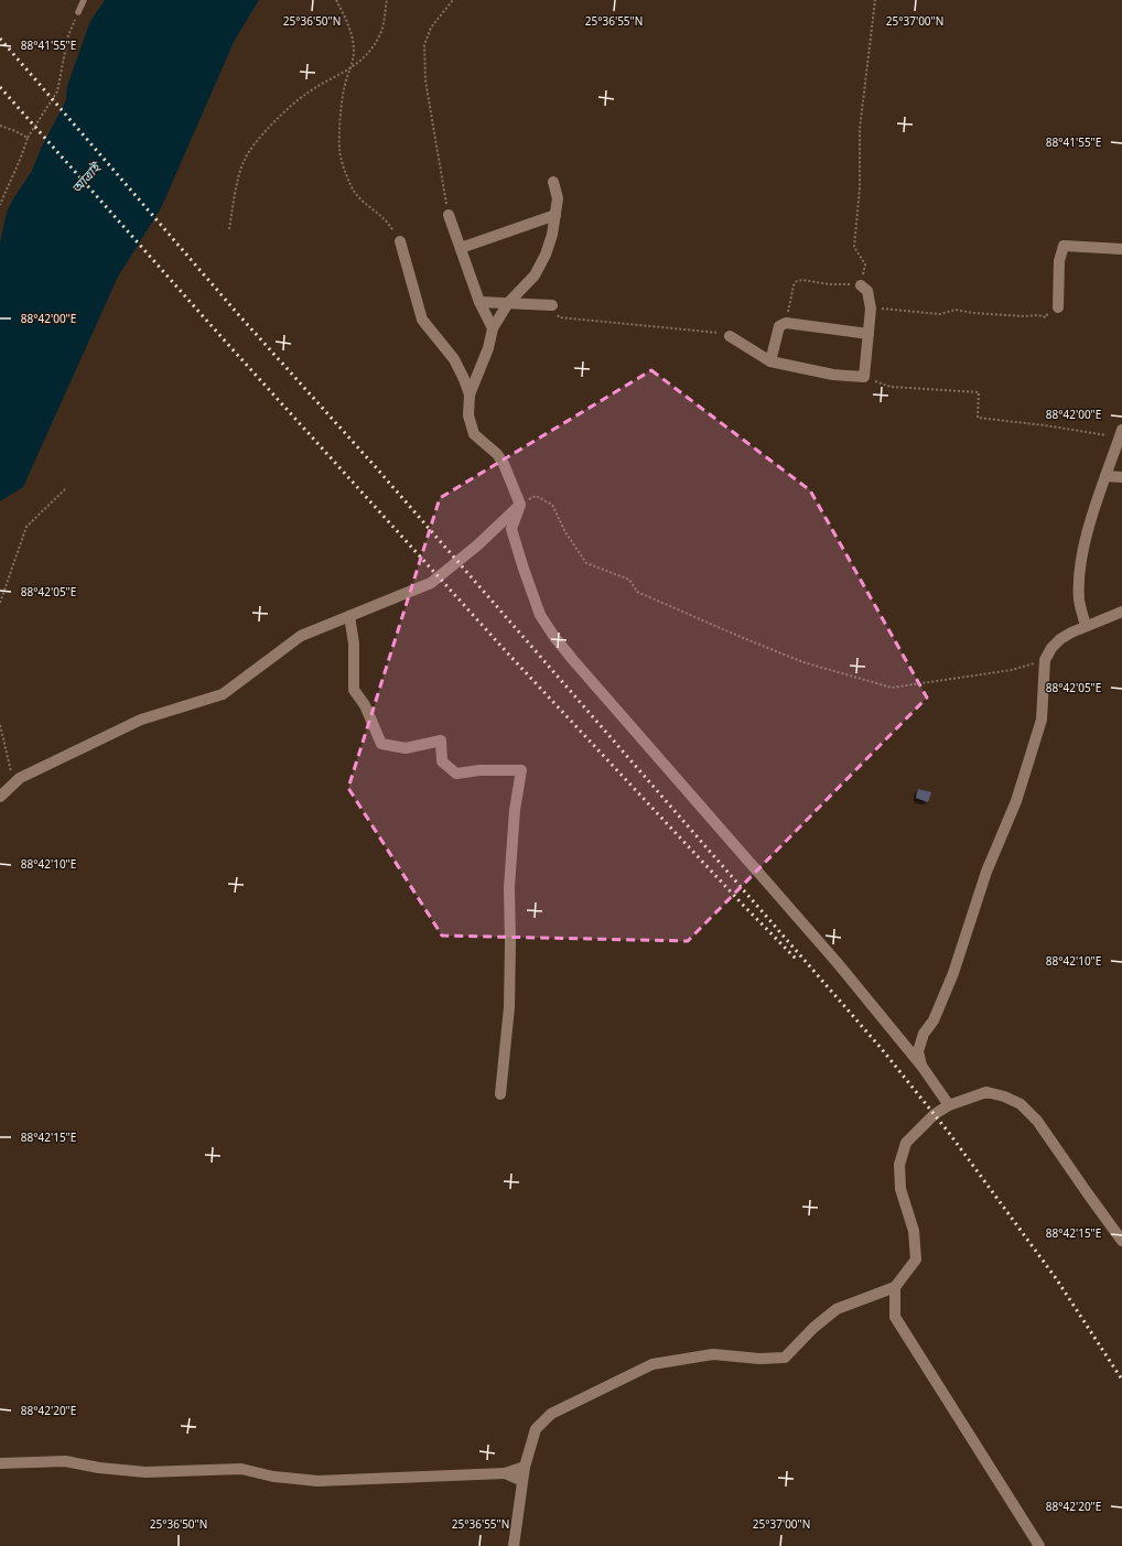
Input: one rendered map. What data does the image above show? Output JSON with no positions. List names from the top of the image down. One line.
{"water":["আত্রাই"],"coordinates":["25°36'50\"N","25°36'55\"N","25°37'00\"N","88°41'55\"E","88°42'00\"E","88°42'05\"E","88°42'10\"E","88°42'15\"E","88°42'20\"E"]}
